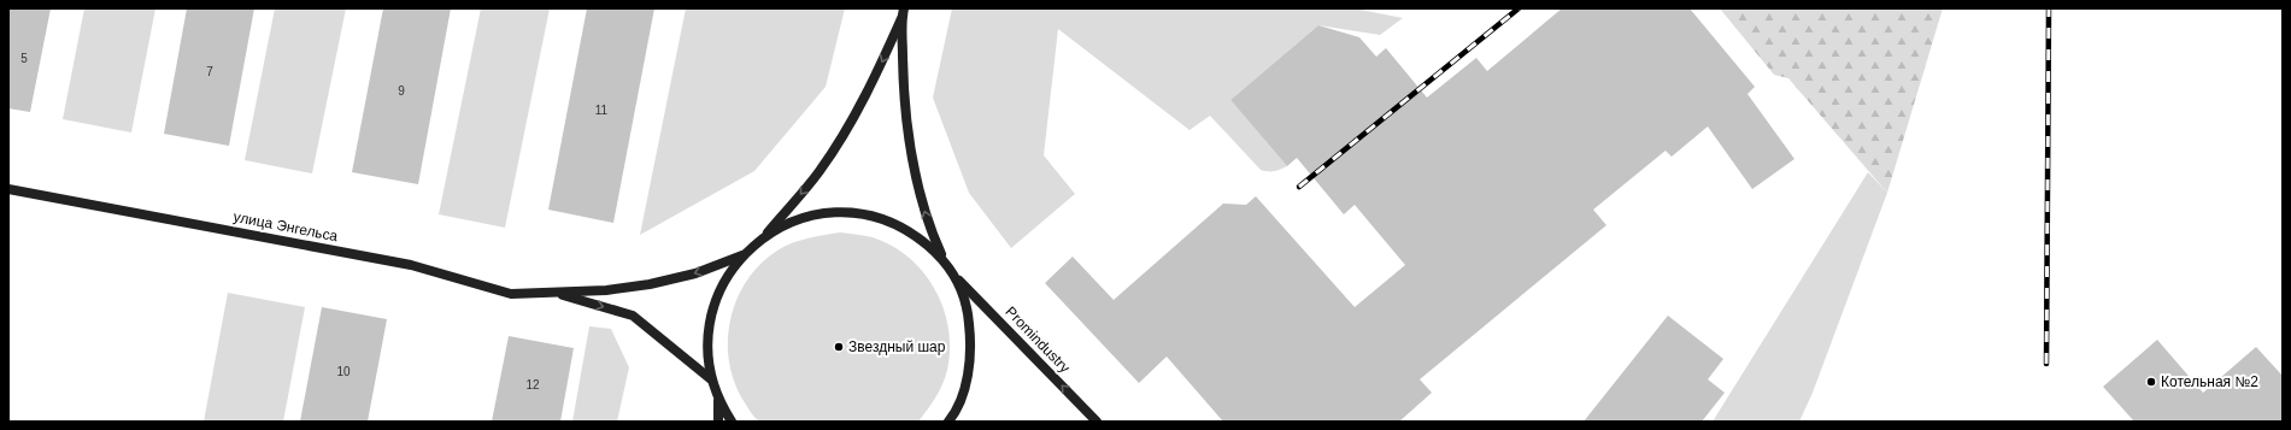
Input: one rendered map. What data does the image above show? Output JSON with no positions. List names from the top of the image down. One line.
{"streets":{"main road":["улица Энгельса","Promindustry"]},"one_way":["Promindustry"],"places":["Звездный шар","Котельная №2"],"house_numbers":["5","7","9","11","10","12"]}
